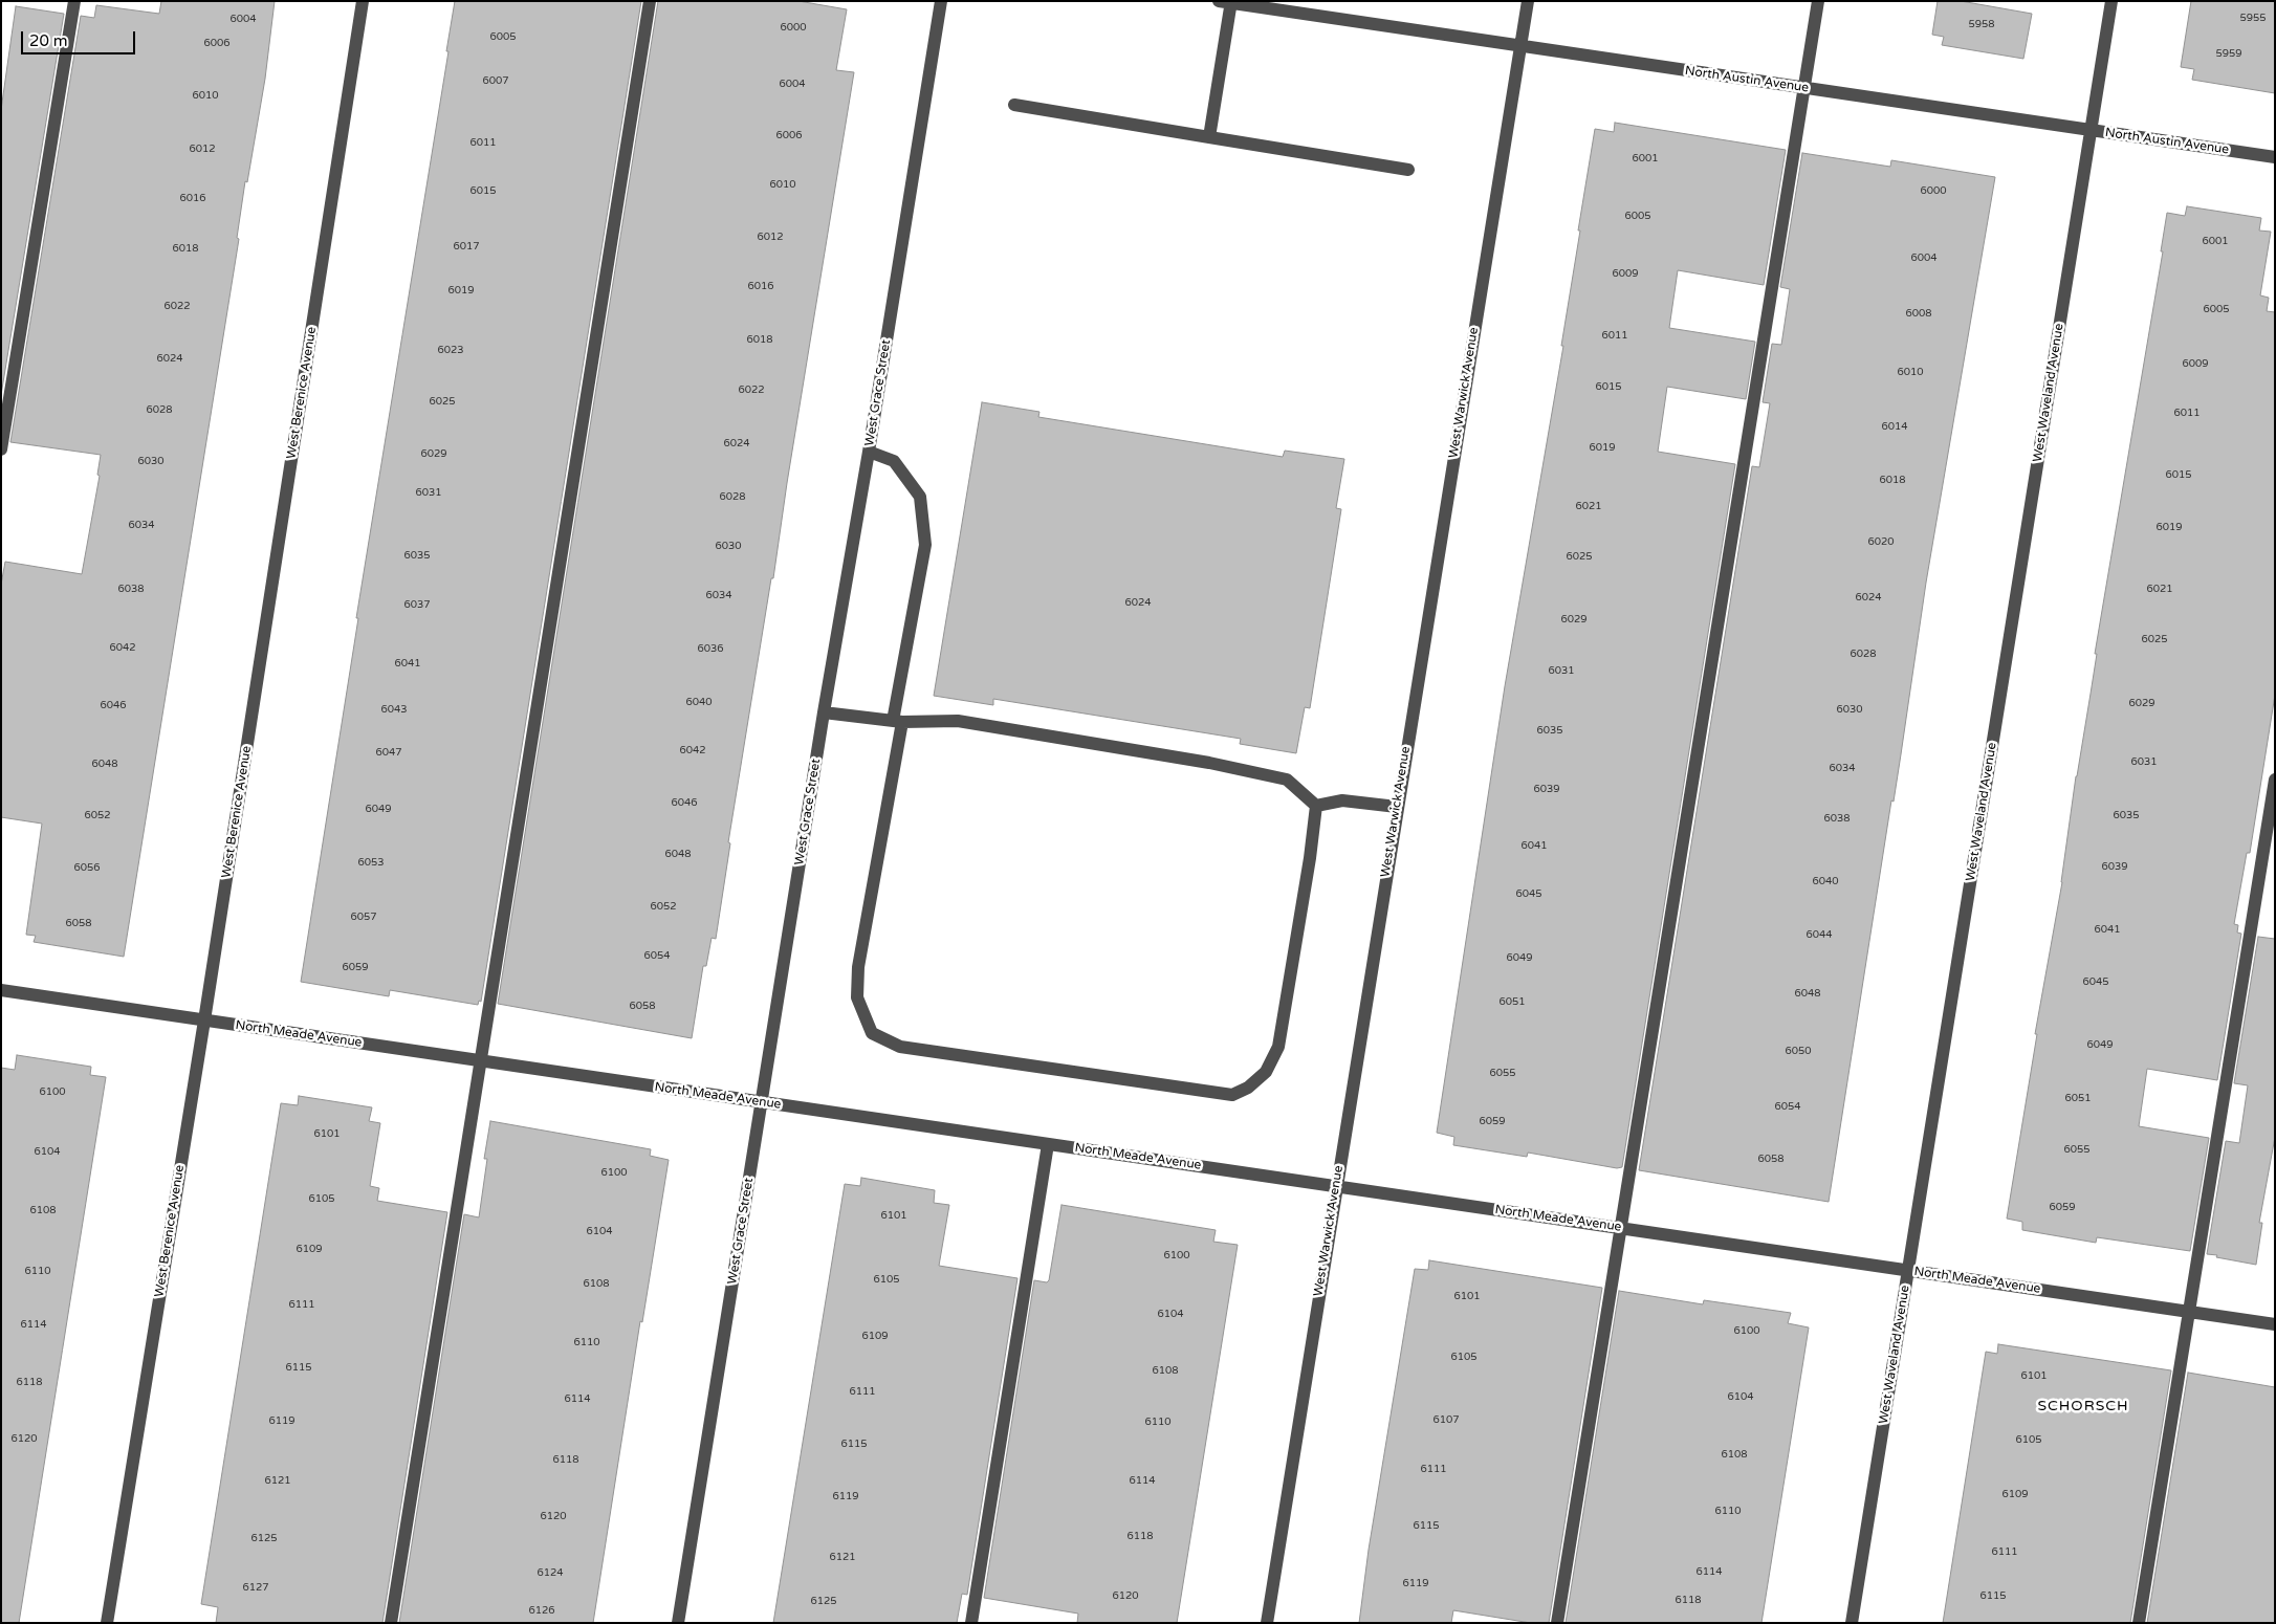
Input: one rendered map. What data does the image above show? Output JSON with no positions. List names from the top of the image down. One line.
{"streets":{"street":["North Austin Avenue","West Berenice Avenue","West Grace Street","West Warwick Avenue","West Waveland Avenue","North Meade Avenue"]},"crossings":[["North Austin Avenue","West Warwick Avenue"],["North Austin Avenue","West Waveland Avenue"],["West Berenice Avenue","North Meade Avenue"],["West Grace Street","North Meade Avenue"],["West Warwick Avenue","North Meade Avenue"],["West Waveland Avenue","North Meade Avenue"]],"districts":["SCHORSCH"],"house_numbers":["5955","6004","5958","6000","6005","6006","5959","6007","6004","6010","6006","6011","6012","6001","6010","6015","6000","6016","6005","6012","6001","6017","6018","6004","6009","6016","6019","6022","6005","6008","6011","6018","6023","6024","6009","6010","6015","6022","6025","6028","6011","6014","6024","6019","6029","6030","6015","6018","6031","6028","6021","6034","6019","6020","6030","6035","6025","6038","6021","6034","6024","6024","6037","6029","6025","6042","6036","6028","6041","6031","6040","6029","6046","6043","6030","6035","6042","6047","6031","6048","6034","6039","6046","6049","6052","6035","6038","6041","6048","6053","6039","6056","6040","6045","6052","6057","6058","6041","6044","6054","6049","6059","6045","6048","6051","6058","6049","6050","6055","6100","6051","6054","6059","6101","6055","6104","6058","6100","6105","6059","6108","6101","6104","6109","6100","6110","6105","6108","6101","6111","6104","6114","6100","6109","6110","6105","6115","6108","6101","6118","6111","6104","6114","6107","6119","6110","6120","6105","6115","6108","6118","6111","6121","6114","6109","6119","6110","6120","6115","6118","6125","6111","6121","6114","6124","6119","6127","6120","6115","6118","6125","6126"],"scale_bar":"20 m"}
